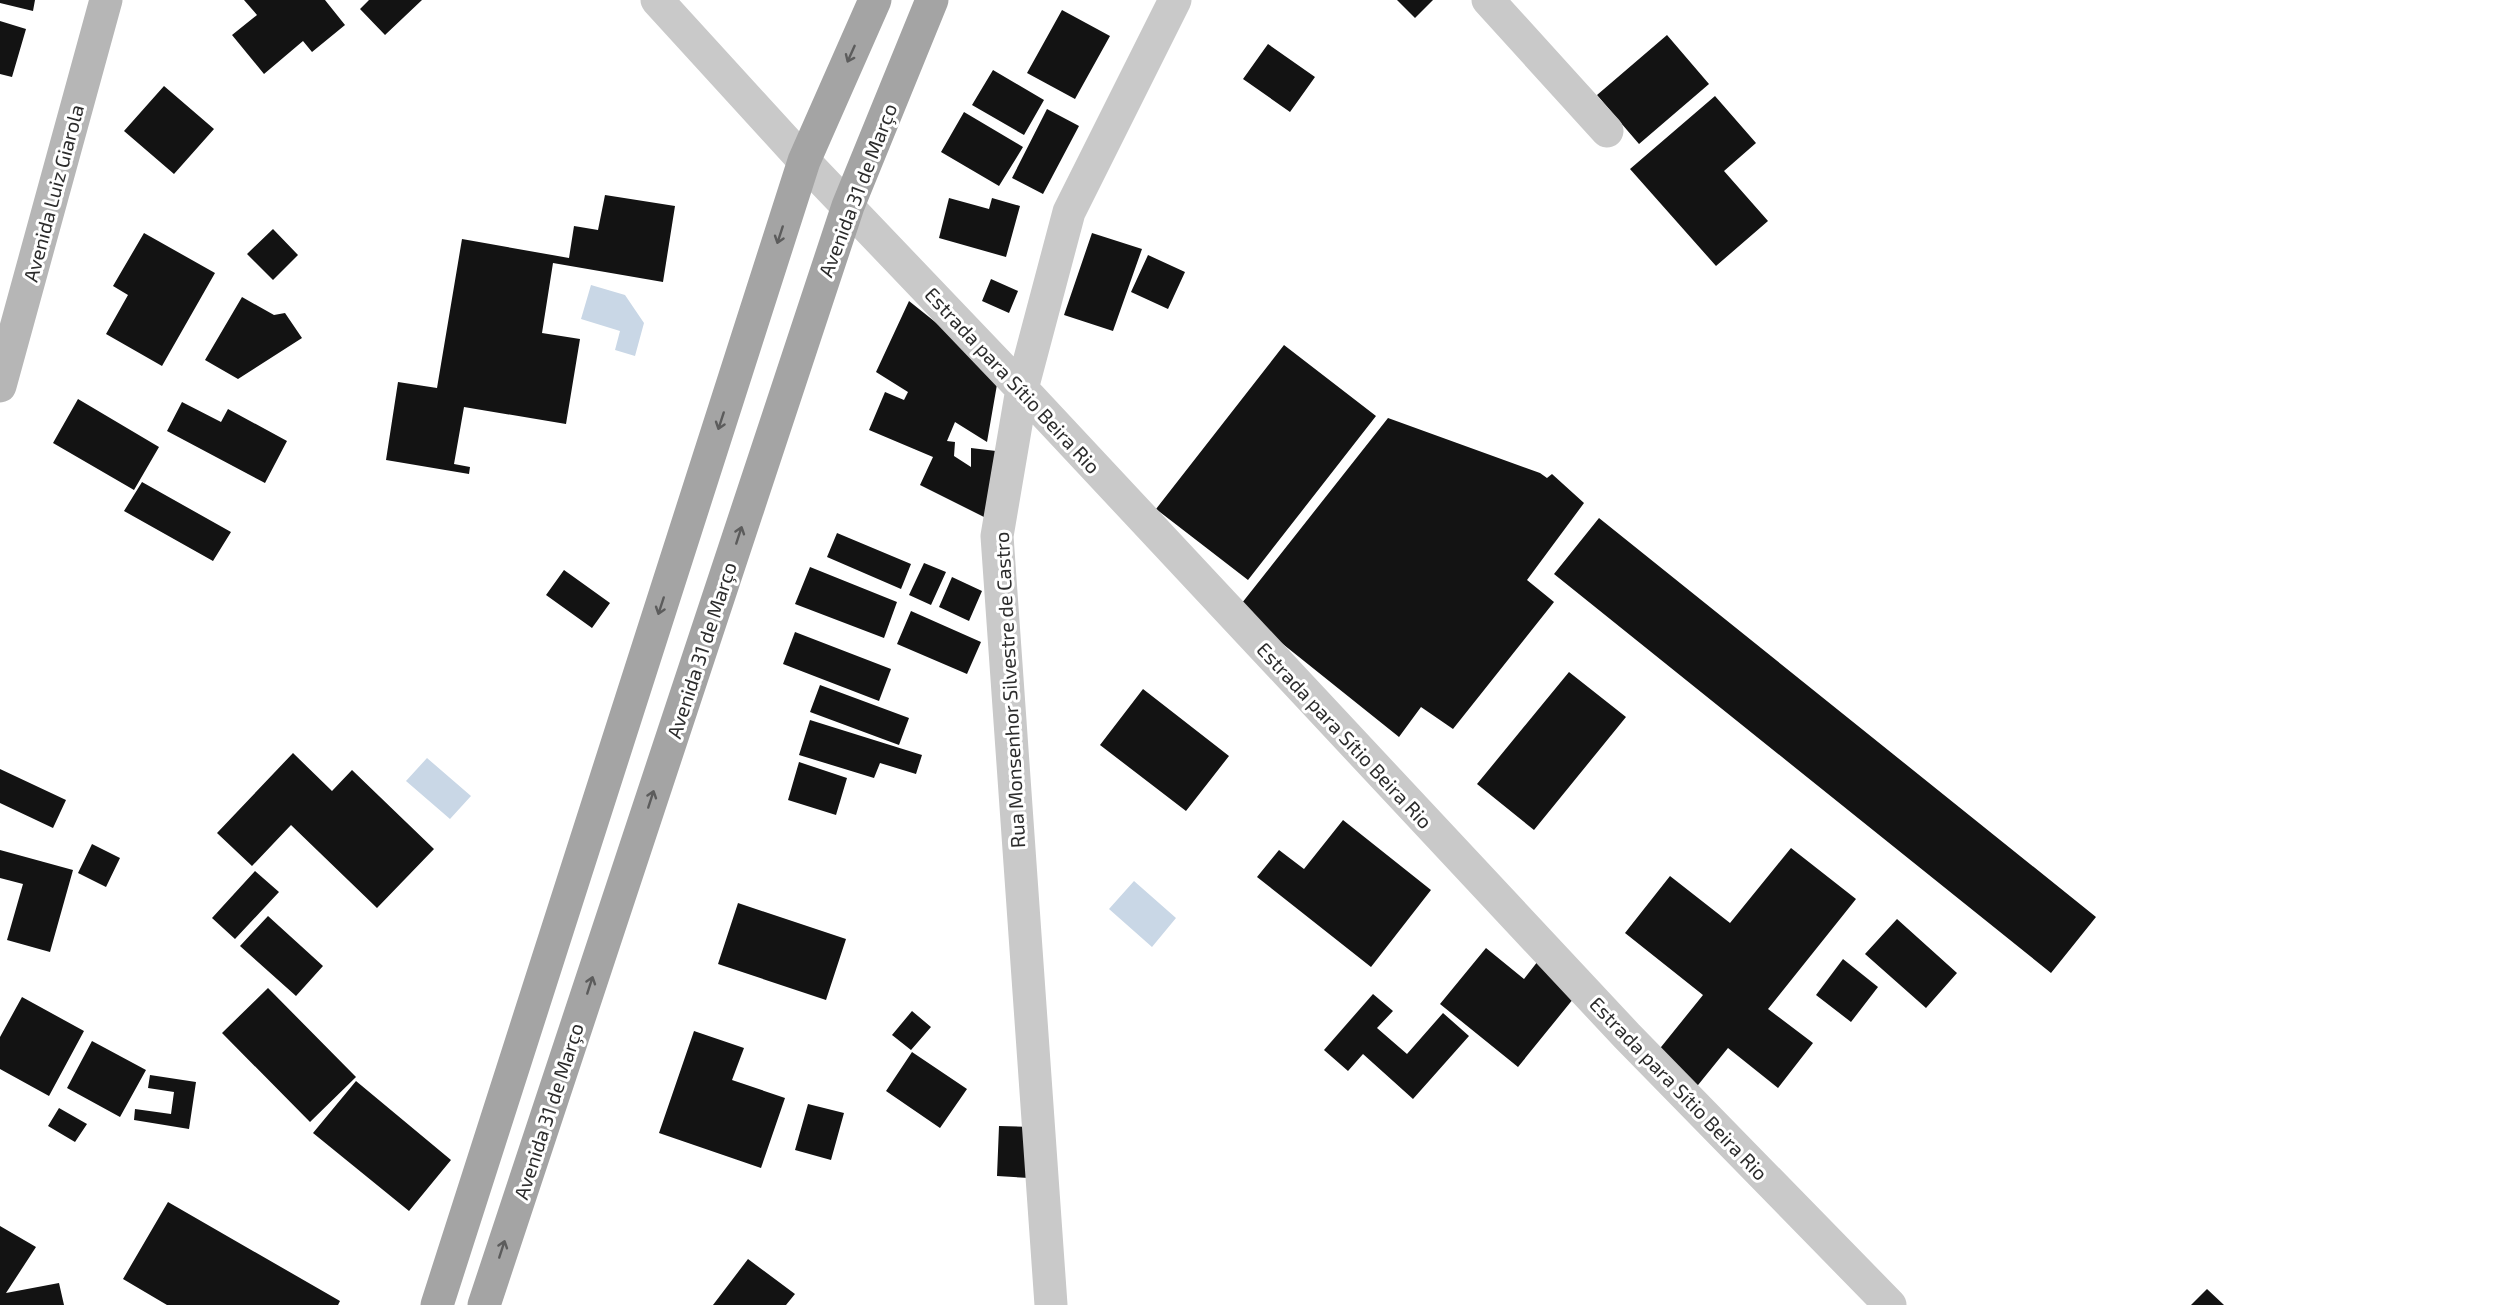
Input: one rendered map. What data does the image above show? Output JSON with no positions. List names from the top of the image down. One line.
{"streets":{"main road":["Avenida 31 de Março"],"street":["Avenida Luiz Giarola","Estrada para Sítio Beira Rio","Rua Monsenhor Silvestre de Castro"]},"crossings":[["Avenida 31 de Março","Estrada para Sítio Beira Rio"],["Estrada para Sítio Beira Rio","Rua Monsenhor Silvestre de Castro"]]}
